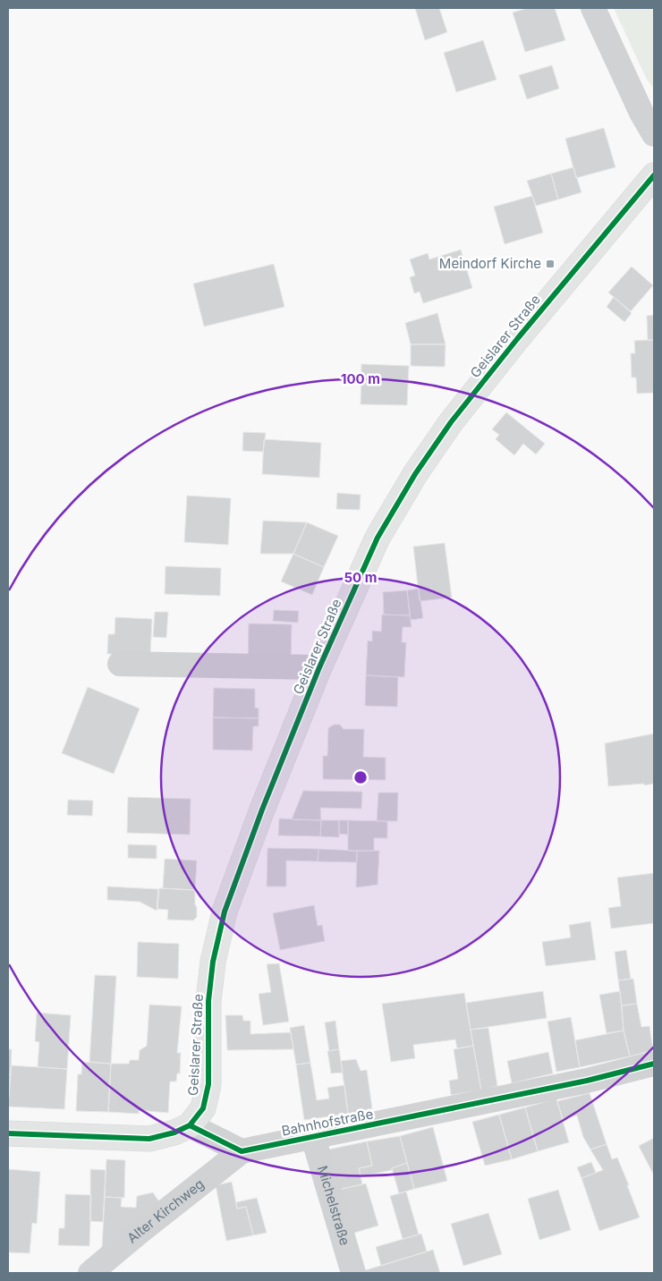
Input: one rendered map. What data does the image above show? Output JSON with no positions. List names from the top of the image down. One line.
{"streets":{"main road":["Geislarer Straße"],"street":["Bahnhofstraße","Michelstraße","Alter Kirchweg"]},"crossings":[["Bahnhofstraße","Michelstraße"],["Bahnhofstraße","Alter Kirchweg"]],"places":{"transit":["Meindorf Kirche"]},"rings":["100 m","50 m"]}
